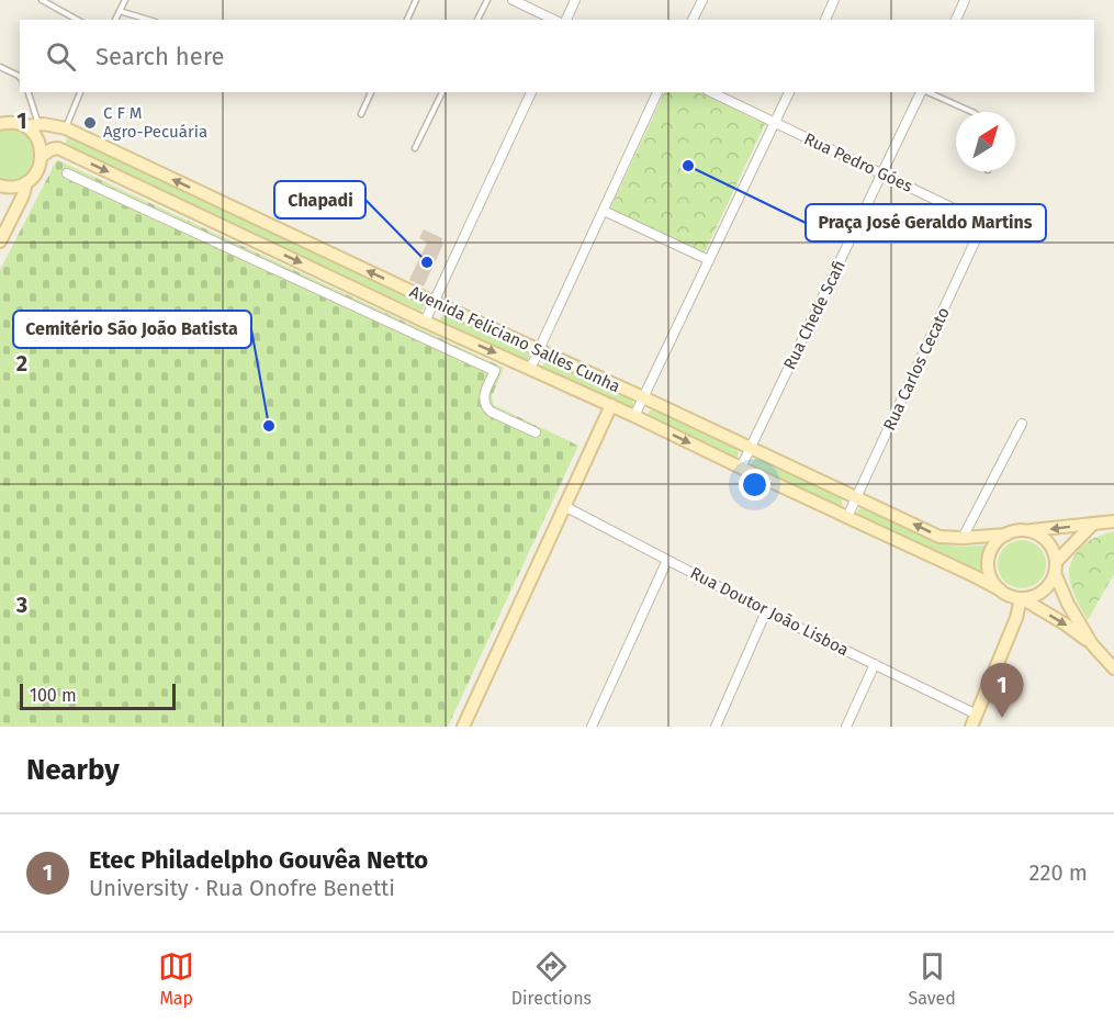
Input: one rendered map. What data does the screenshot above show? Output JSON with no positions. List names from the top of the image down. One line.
{"streets":{"main road":["Avenida Feliciano Salles Cunha"],"street":["Rua Pedro Góes","Rua Chede Scafi","Rua Carlos Cecato","Rua Doutor João Lisboa"]},"crossings":[["Rua Pedro Góes","Rua Chede Scafi"],["Rua Pedro Góes","Rua Carlos Cecato"],["Rua Chede Scafi","Avenida Feliciano Salles Cunha"],["Avenida Feliciano Salles Cunha","Rua Carlos Cecato"]],"places":["C F M Agro-Pecuária","Praça José Geraldo Martins","Chapadi","Cemitério São João Batista"],"scale_bar":"100 m","north":"top right","page":{"search":"Search here","pins":"1","scale":"100 m","heading":"Nearby","list":[{"mark":"1","name":"Etec Philadelpho Gouvêa Netto","note":"University · Rua Onofre Benetti","value":"220 m"}],"nav":["Map","Directions","Saved"]},"grid":{"rows":["1","2","3"]}}
